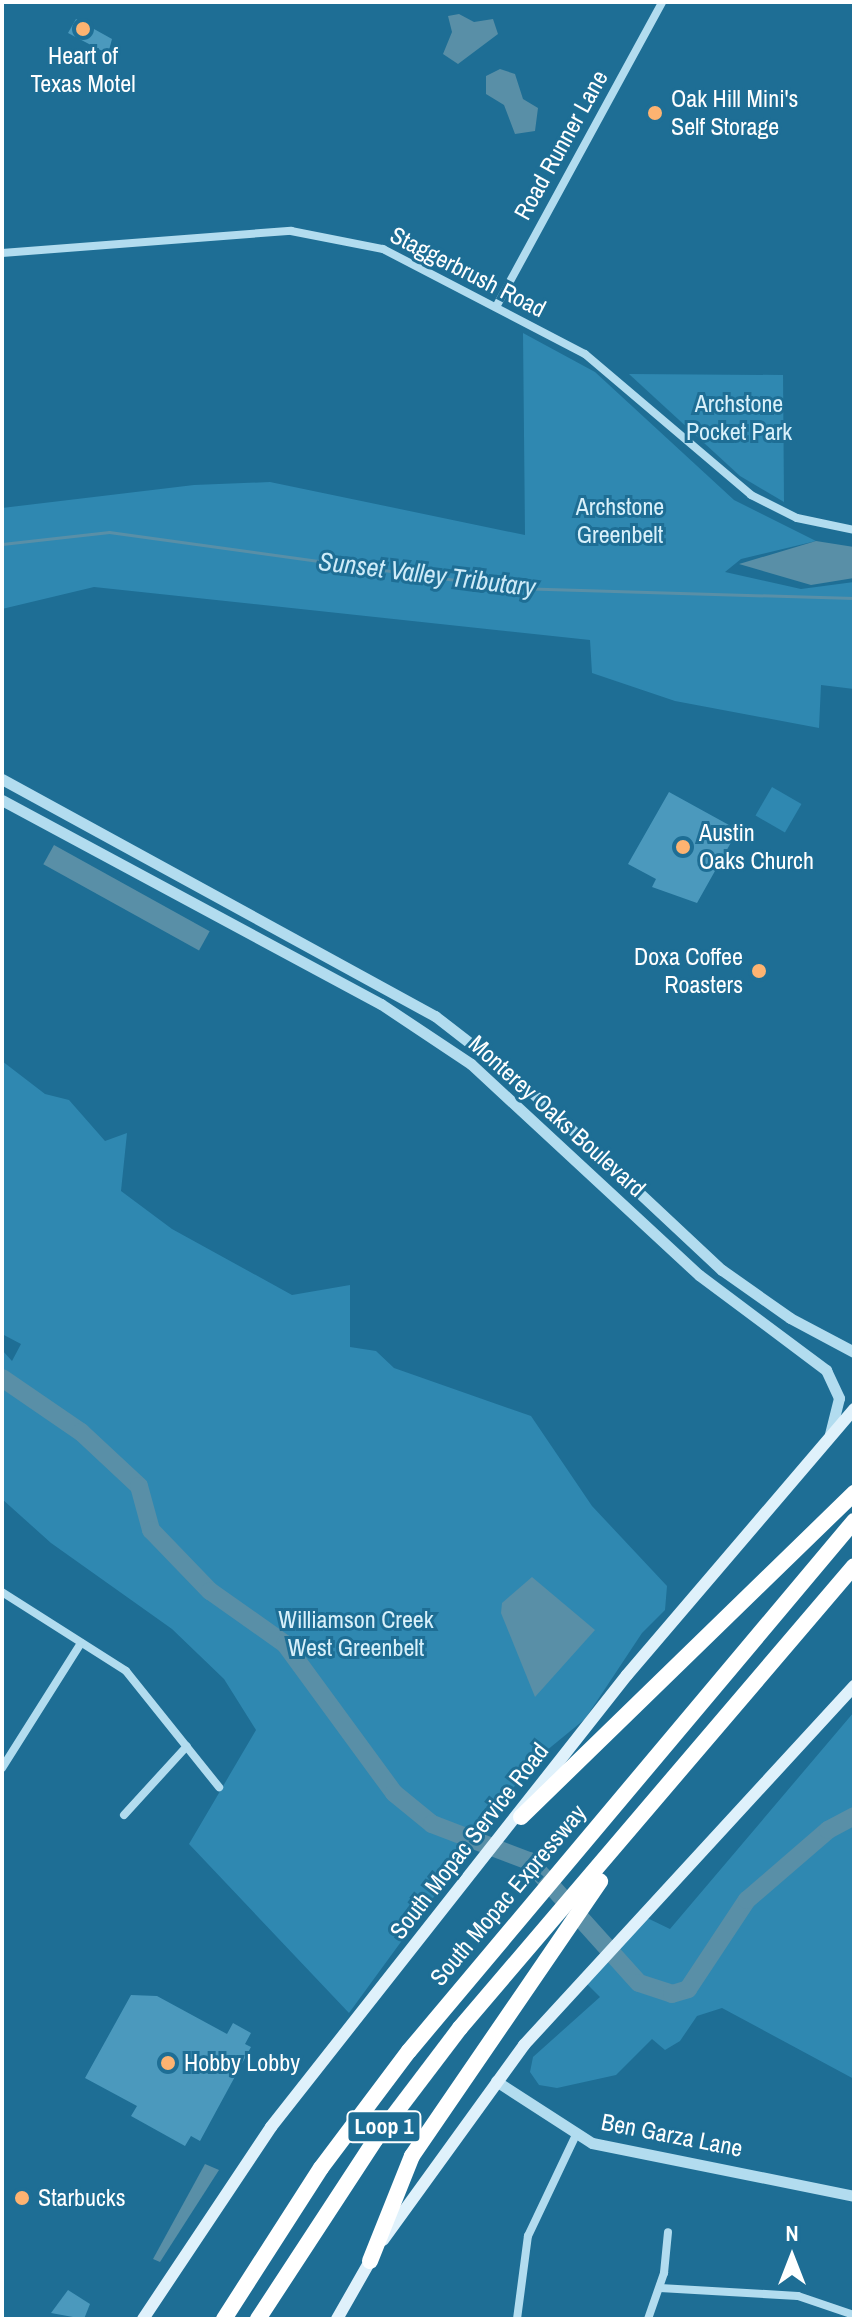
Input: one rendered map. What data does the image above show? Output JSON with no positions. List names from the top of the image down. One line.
{"streets":{"highway":["South Mopac Expressway","Loop 1"],"main road":["South Mopac Service Road"],"street":["Road Runner Lane","Staggerbrush Road","Monterey Oaks Boulevard","Ben Garza Lane"]},"crossings":[["Road Runner Lane","Staggerbrush Road"],["Monterey Oaks Boulevard","South Mopac Service Road"]],"water":["Sunset Valley Tributary"],"parks":["Archstone Pocket Park","Archstone Greenbelt","Williamson Creek West Greenbelt"],"places":["Heart of Texas Motel","Oak Hill Mini's Self Storage","Austin Oaks Church","Doxa Coffee Roasters","Hobby Lobby","Starbucks"],"north":"top"}
